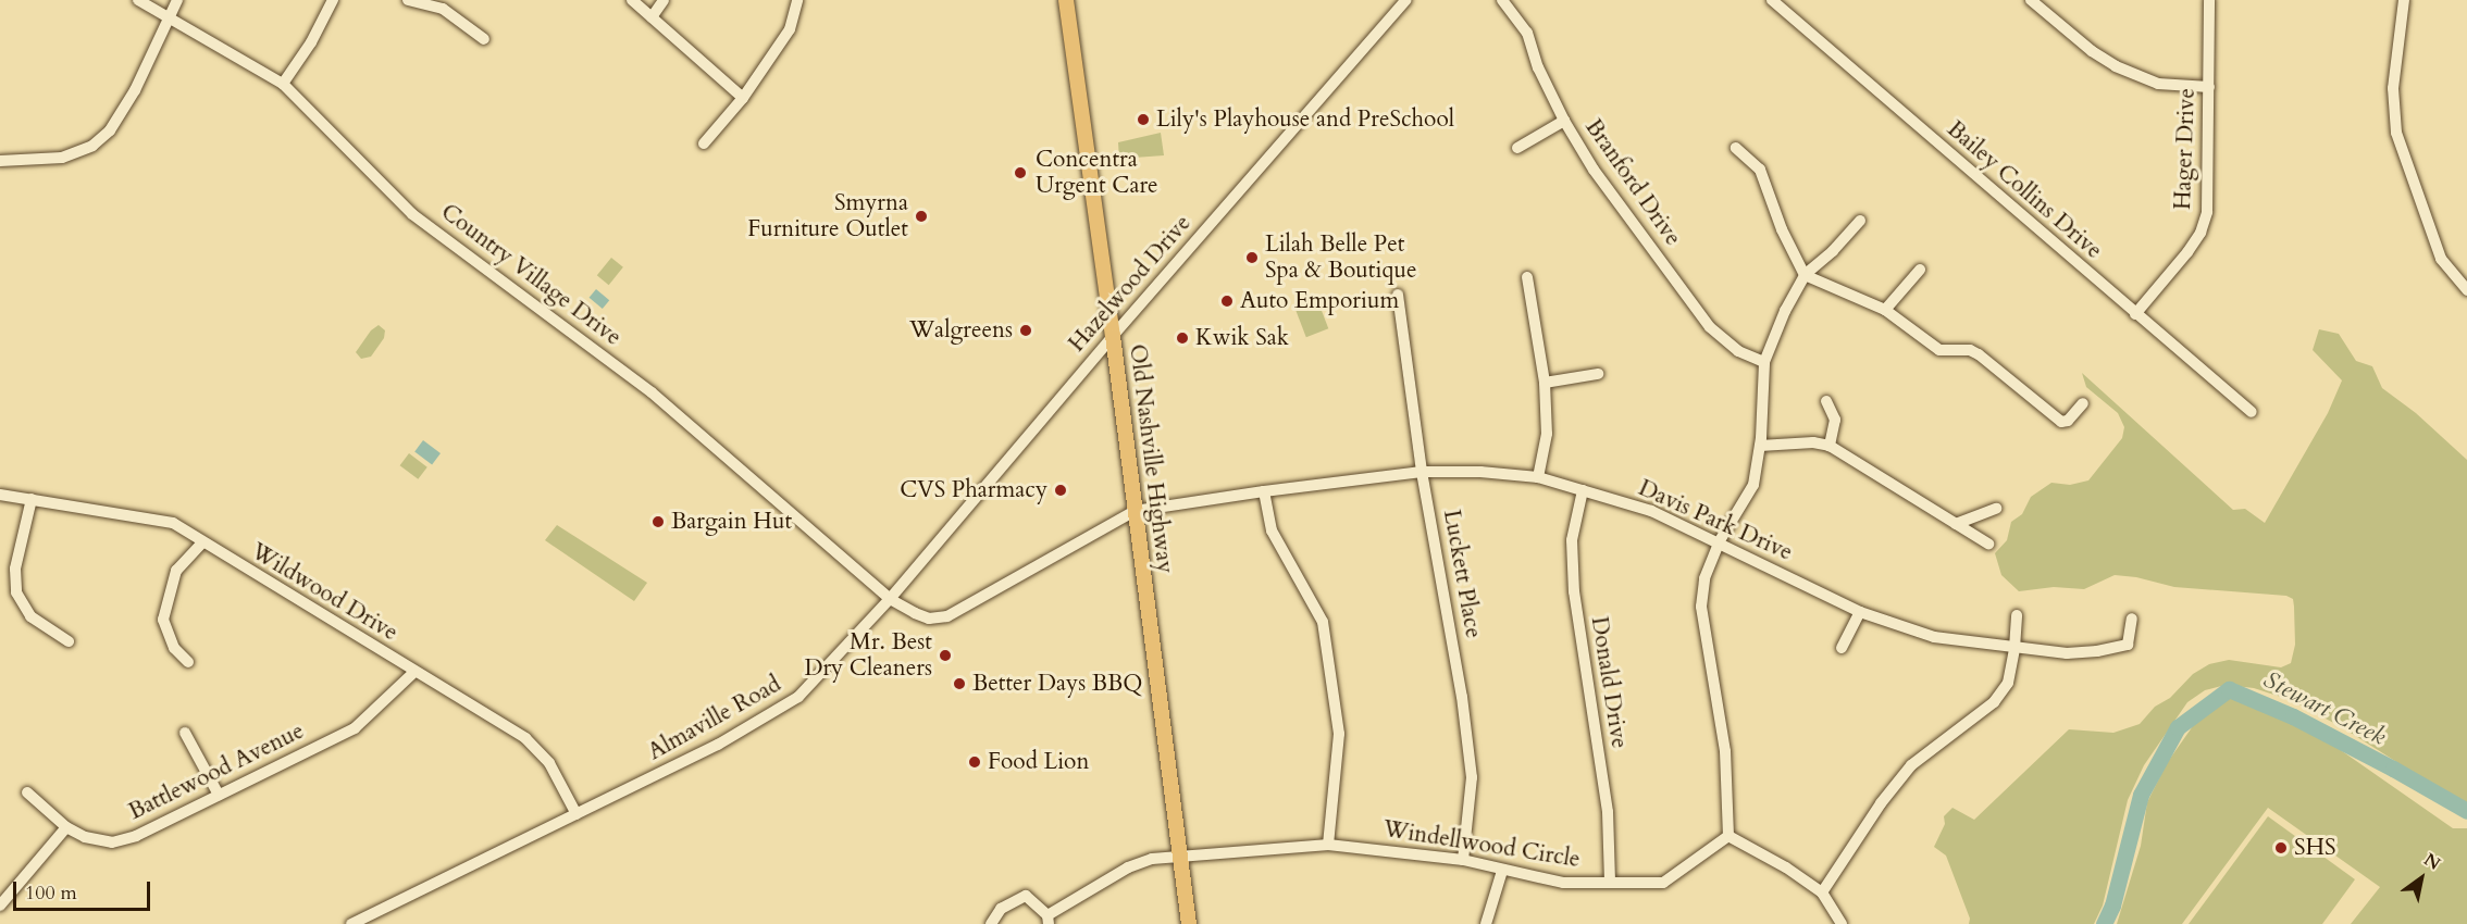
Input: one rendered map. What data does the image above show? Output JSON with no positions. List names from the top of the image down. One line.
{"streets":{"main road":["Old Nashville Highway"],"street":["Hager Drive","Branford Drive","Bailey Collins Drive","Country Village Drive","Hazelwood Drive","Davis Park Drive","Luckett Place","Wildwood Drive","Donald Drive","Almaville Road","Battlewood Avenue","Windellwood Circle"]},"crossings":[["Hager Drive","Bailey Collins Drive"],["Country Village Drive","Hazelwood Drive"],["Country Village Drive","Almaville Road"],["Hazelwood Drive","Old Nashville Highway"],["Hazelwood Drive","Almaville Road"],["Old Nashville Highway","Davis Park Drive"],["Old Nashville Highway","Windellwood Circle"],["Davis Park Drive","Luckett Place"],["Davis Park Drive","Donald Drive"],["Luckett Place","Windellwood Circle"],["Wildwood Drive","Almaville Road"],["Wildwood Drive","Battlewood Avenue"],["Donald Drive","Windellwood Circle"]],"water":["Stewart Creek"],"places":["Lily's Playhouse and PreSchool","Concentra Urgent Care","Smyrna Furniture Outlet","Lilah Belle Pet Spa & Boutique","Auto Emporium","Walgreens","Kwik Sak","CVS Pharmacy","Bargain Hut","Mr. Best Dry Cleaners","Better Days BBQ","Food Lion","SHS"],"scale_bar":"100 m","north":"top right"}
